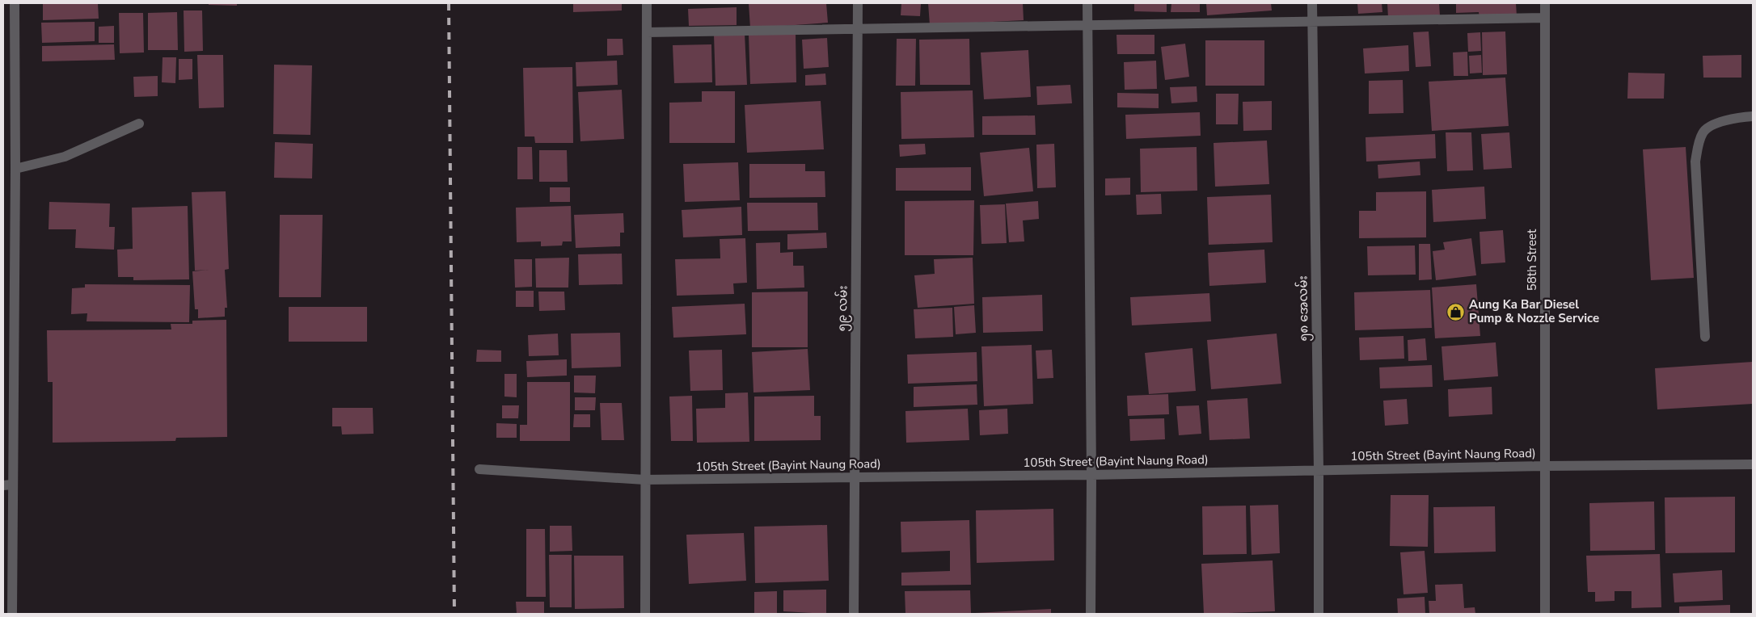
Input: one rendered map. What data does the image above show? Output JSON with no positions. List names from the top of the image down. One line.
{"streets":{"street":["58th Street","၅၉ လမ်း","၅၈ အေလမ်း","105th Street (Bayint Naung Road)"]},"crossings":[["58th Street","105th Street (Bayint Naung Road)"],["၅၉ လမ်း","105th Street (Bayint Naung Road)"],["၅၈ အေလမ်း","105th Street (Bayint Naung Road)"]],"places":{"shop":["Aung Ka Bar Diesel Pump & Nozzle Service"]}}
